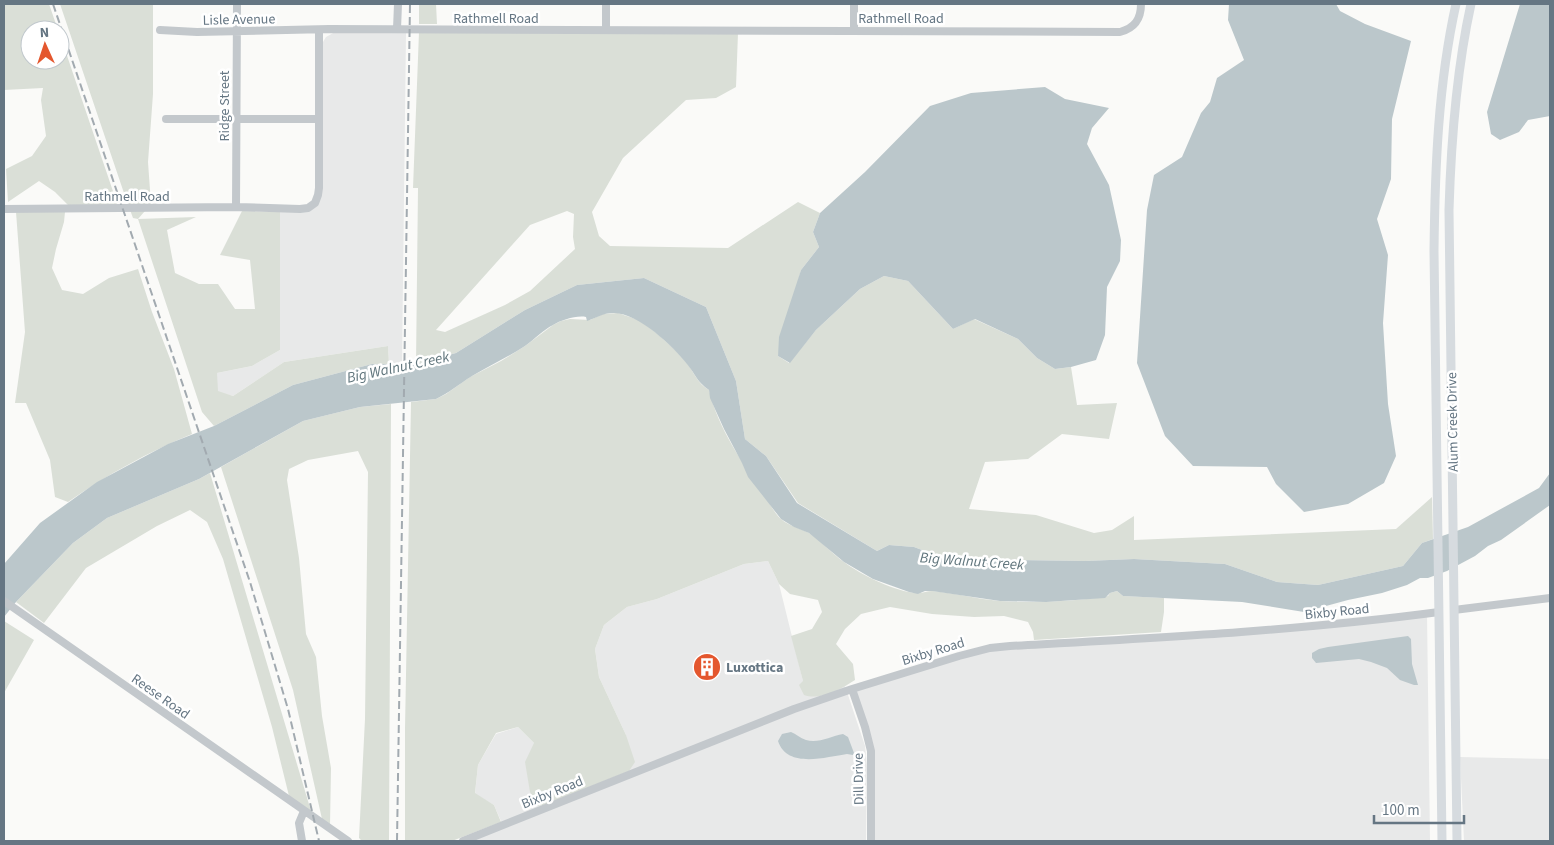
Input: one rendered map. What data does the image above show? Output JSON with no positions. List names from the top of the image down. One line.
{"streets":{"main road":["Alum Creek Drive"],"street":["Rathmell Road","Lisle Avenue","Ridge Street","Bixby Road","Reese Road","Dill Drive"]},"crossings":[["Rathmell Road","Lisle Avenue"],["Rathmell Road","Ridge Street"],["Lisle Avenue","Ridge Street"],["Alum Creek Drive","Bixby Road"],["Bixby Road","Dill Drive"]],"water":["Big Walnut Creek"],"places":{"building":["Luxottica"]},"scale_bar":"100 m","north":"top"}
